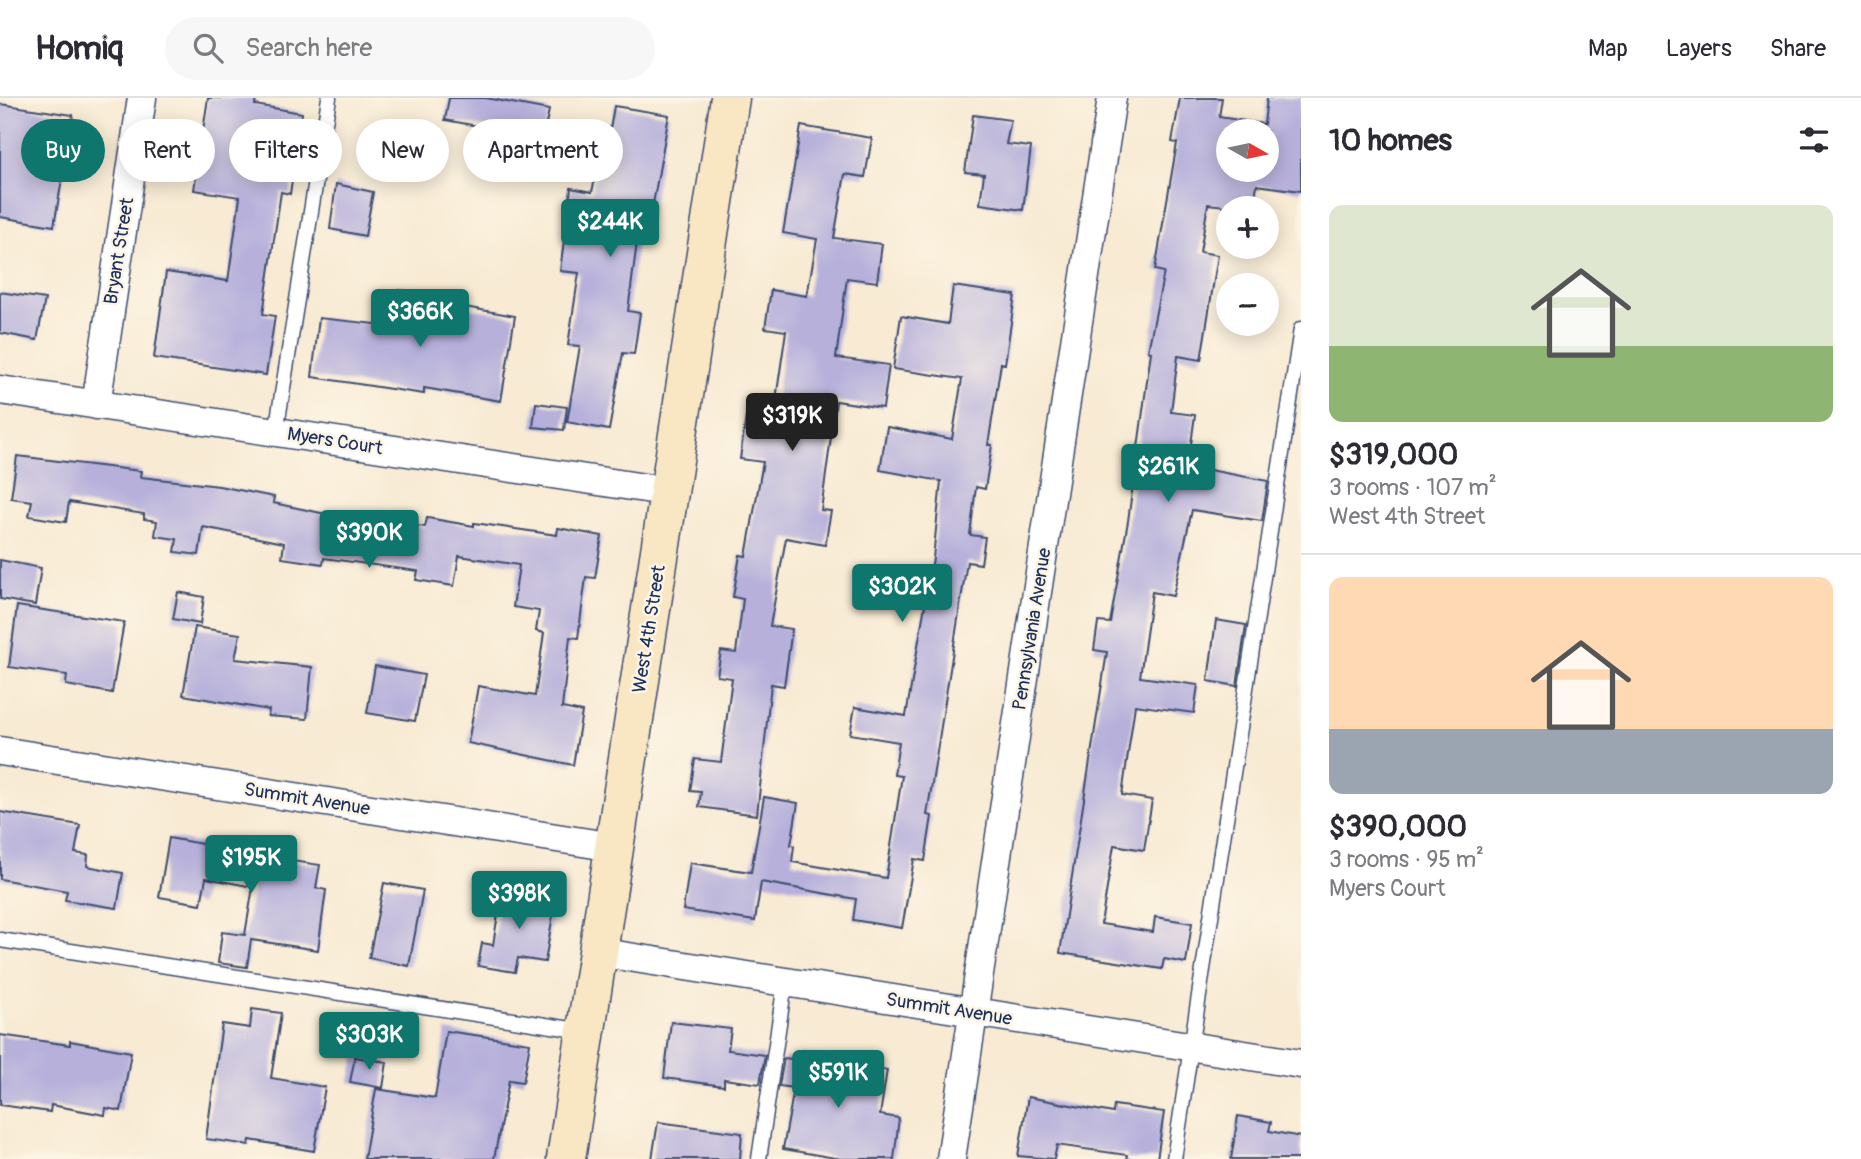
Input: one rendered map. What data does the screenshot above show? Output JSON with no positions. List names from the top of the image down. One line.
{"streets":{"street":["Bryant Street","Myers Court","West 4th Street","Pennsylvania Avenue","Summit Avenue"]},"crossings":[["Bryant Street","Myers Court"],["Myers Court","West 4th Street"],["West 4th Street","Summit Avenue"],["Pennsylvania Avenue","Summit Avenue"]],"north":"right","page":{"header":"Homiq","search":"Search here","nav":["Map","Layers","Share"],"heading":"10 homes","map_buttons":["+","−"],"chip":["Buy","Rent","Filters","New","Apartment"],"list":[{"name":"$319,000","note":"3 rooms · 107 m² · West 4th Street"},{"name":"$390,000","note":"3 rooms · 95 m² · Myers Court"}],"price":["$244K","$366K","$319K","$261K","$390K","$302K","$195K","$398K","$303K","$591K"]}}
